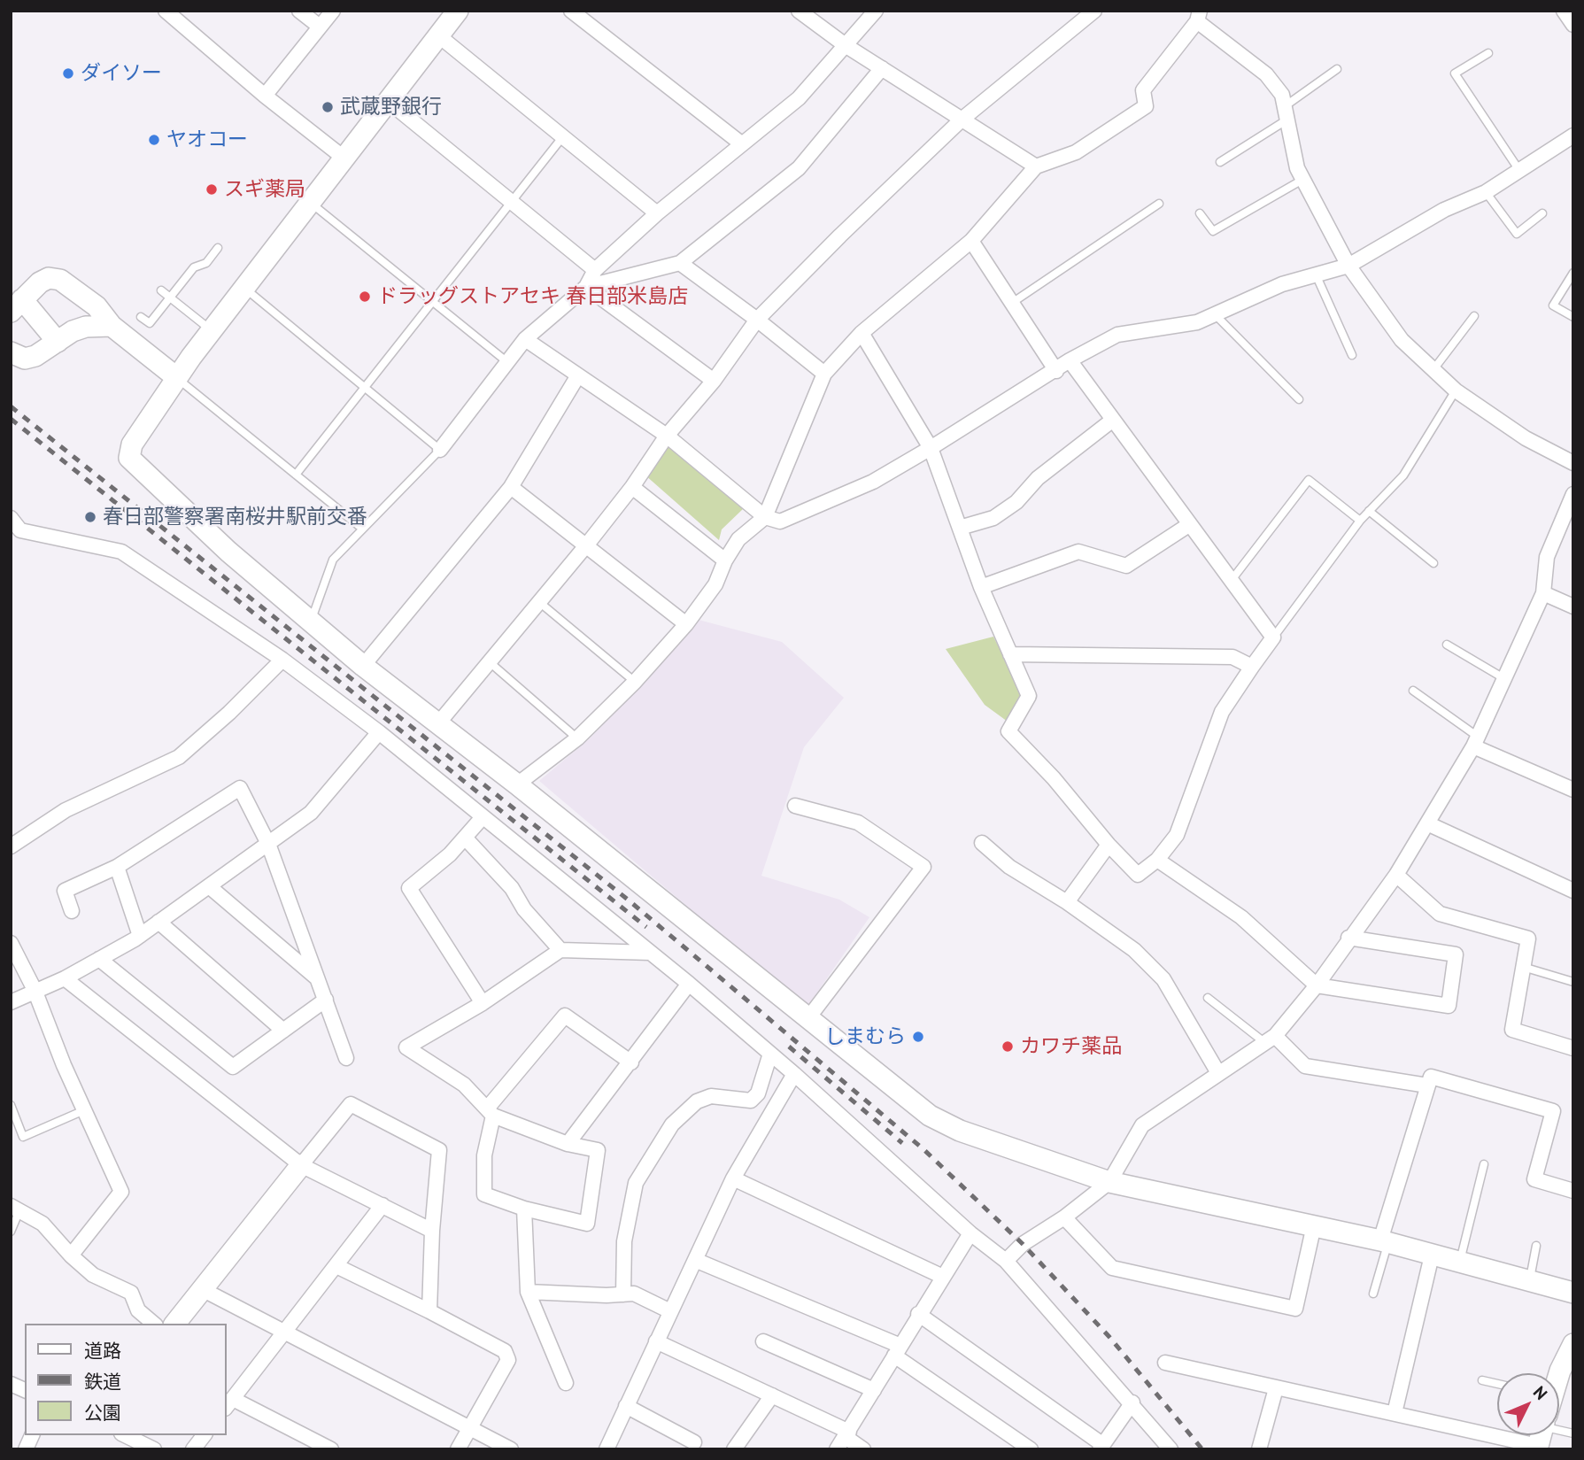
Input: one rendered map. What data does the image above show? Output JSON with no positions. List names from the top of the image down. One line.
{"places":["ダイソー","武蔵野銀行","ヤオコー","スギ薬局","ドラッグストアセキ 春日部米島店","春日部警察署南桜井駅前交番","しまむら","カワチ薬品"],"legend":["道路","鉄道","公園"],"north":"top right"}
